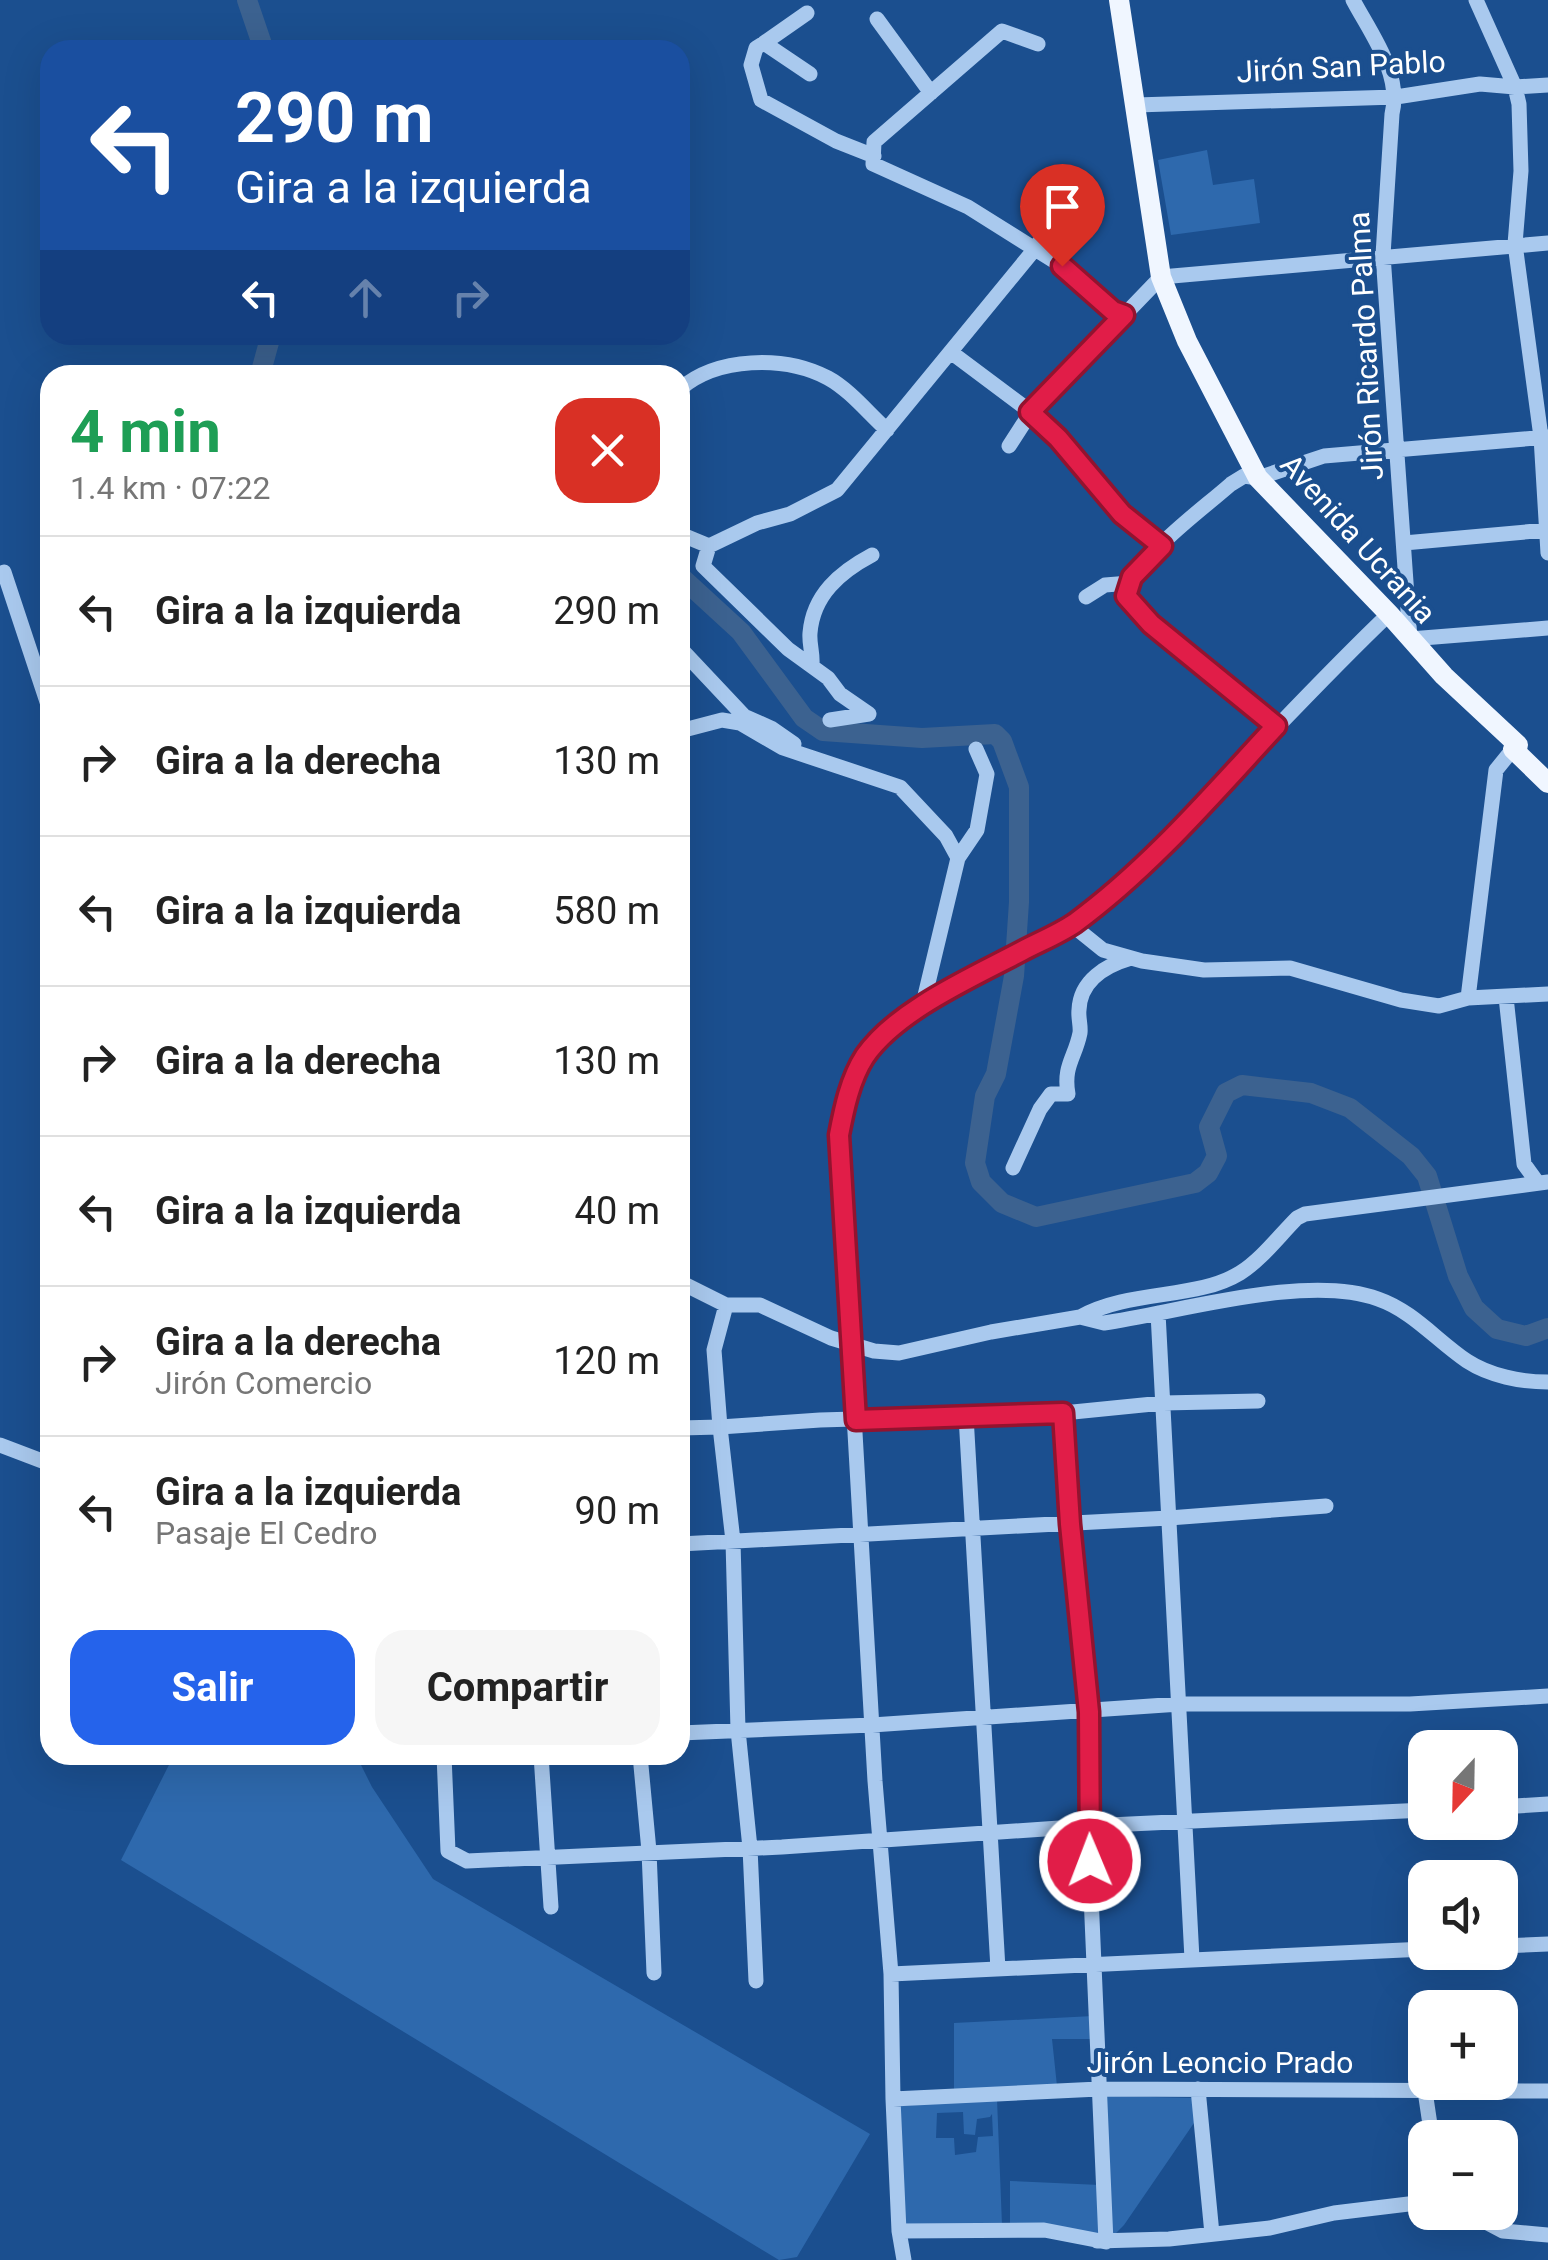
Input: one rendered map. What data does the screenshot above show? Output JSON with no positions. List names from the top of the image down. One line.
{"streets":{"main road":["Avenida Ucrania"],"street":["Jirón San Pablo","Jirón Ricardo Palma","Jirón Leoncio Prado"]},"crossings":[["Jirón San Pablo","Jirón Ricardo Palma"],["Jirón San Pablo","Avenida Ucrania"],["Jirón Ricardo Palma","Avenida Ucrania"]],"north":"bottom","page":{"turn":["290 m","Gira a la izquierda"],"heading":["4 min","1.4 km · 07:22"],"list":[{"name":"Gira a la izquierda","value":"290 m"},{"name":"Gira a la derecha","value":"130 m"},{"name":"Gira a la izquierda","value":"580 m"},{"name":"Gira a la derecha","value":"130 m"},{"name":"Gira a la izquierda","value":"40 m"},{"name":"Gira a la derecha","note":"Jirón Comercio","value":"120 m"},{"name":"Gira a la izquierda","note":"Pasaje El Cedro","value":"90 m"}],"buttons":["Salir","Compartir"],"map_buttons":["+","−"]}}
